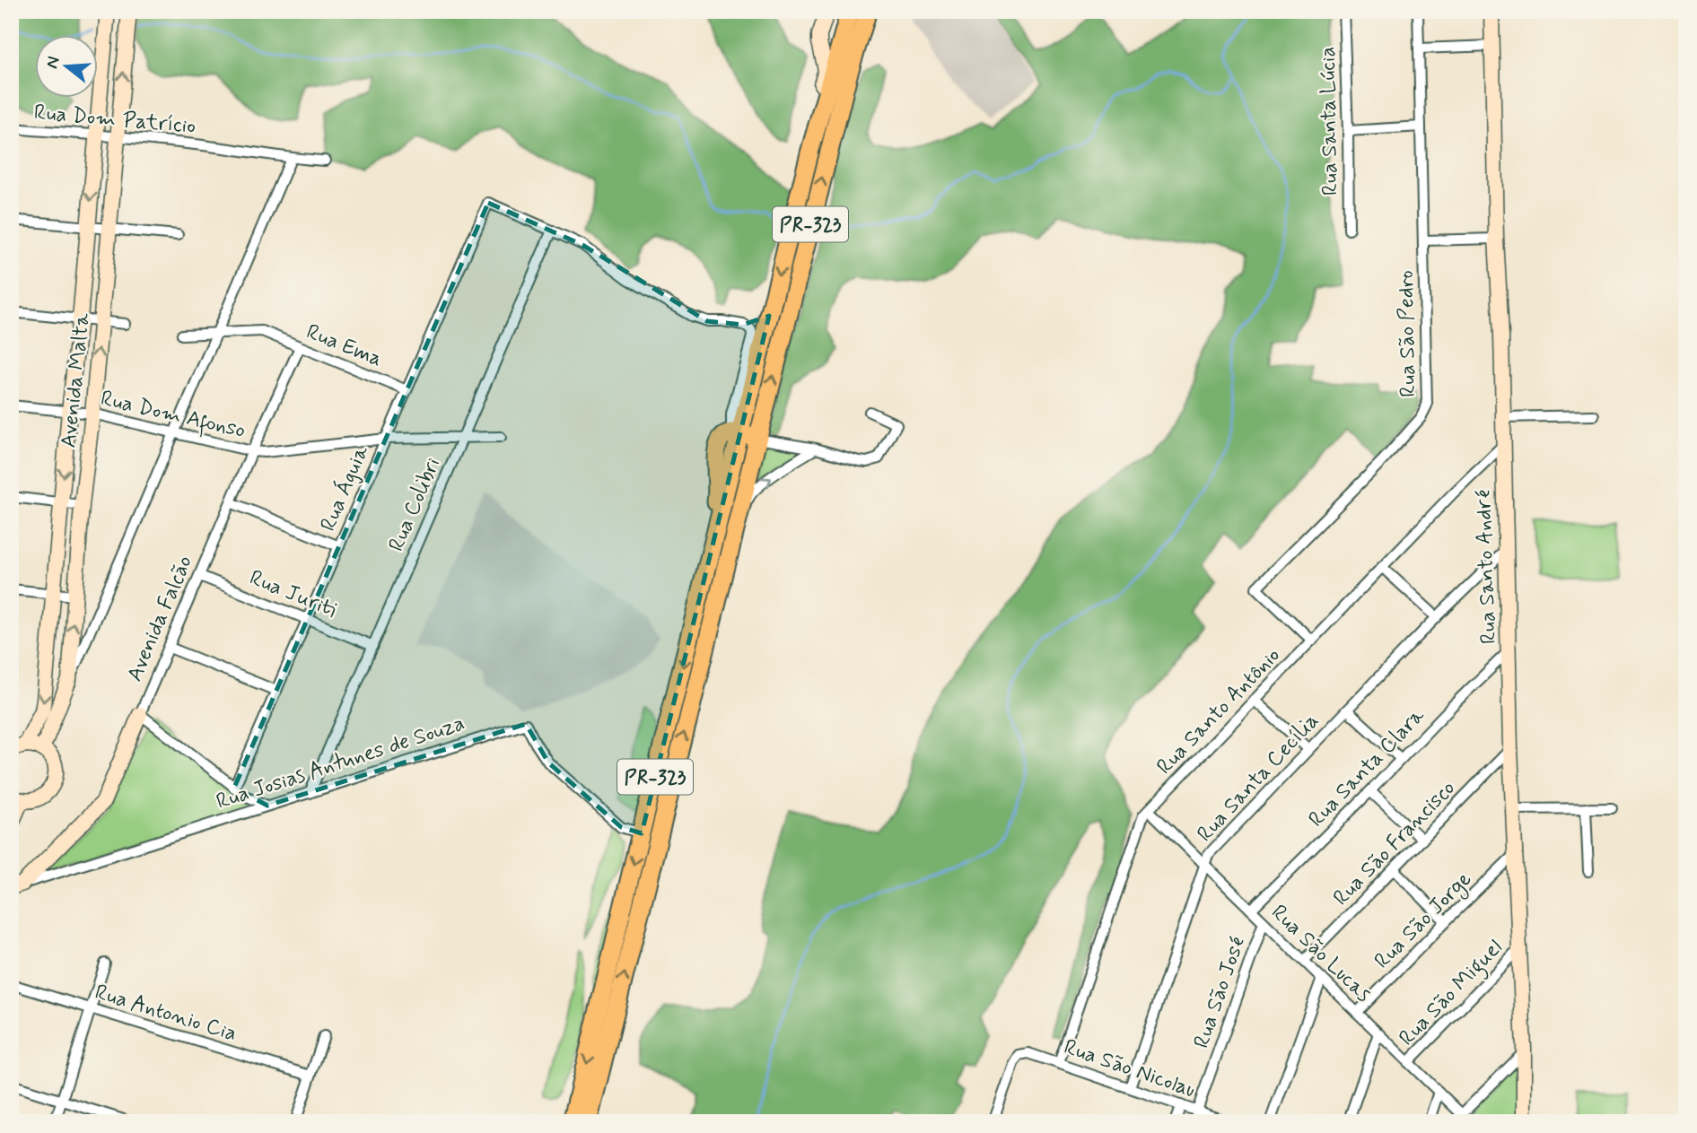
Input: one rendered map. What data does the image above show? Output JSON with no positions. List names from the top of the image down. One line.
{"streets":{"highway":["PR-323"],"street":["Rua Dom Patrício","Rua Santa Lúcia","Rua São Pedro","Rua Ema","Avenida Malta","Rua Dom Afonso","Rua Águia","Rua Colibri","Rua Santo André","Rua Juriti","Avenida Falcão","Rua Santo Antônio","Rua Josias Antunes de Souza","Rua Santa Clara","Rua Santa Cecília","Rua São Francisco","Rua São Jorge","Rua São Lucas","Rua São José","Rua São Miguel","Rua Antonio Cia","Rua São Nicolau"]},"crossings":[["Rua Dom Patrício","Avenida Malta"],["PR-323","Rua Josias Antunes de Souza"],["Rua São Pedro","Rua Santo Antônio"],["Rua Ema","Rua Águia"],["Rua Ema","Avenida Falcão"],["Avenida Malta","Rua Dom Afonso"],["Rua Dom Afonso","Rua Águia"],["Rua Dom Afonso","Rua Colibri"],["Rua Dom Afonso","Avenida Falcão"],["Rua Águia","Rua Colibri"],["Rua Águia","Rua Juriti"],["Rua Colibri","Rua Juriti"],["Rua Colibri","Rua Josias Antunes de Souza"],["Rua Santo André","Rua Santo Antônio"],["Rua Santo André","Rua Santa Clara"],["Rua Santo André","Rua Santa Cecília"],["Rua Santo André","Rua São Francisco"],["Rua Santo André","Rua São Jorge"],["Rua Santo André","Rua São Miguel"],["Rua Juriti","Avenida Falcão"],["Avenida Falcão","Rua Josias Antunes de Souza"],["Rua Santo Antônio","Rua São Lucas"],["Rua Santo Antônio","Rua São Nicolau"],["Rua Santa Clara","Rua São Lucas"],["Rua Santa Cecília","Rua São Lucas"],["Rua Santa Cecília","Rua São Nicolau"],["Rua São Francisco","Rua São Lucas"],["Rua São Jorge","Rua São Lucas"],["Rua São Lucas","Rua São José"],["Rua São Lucas","Rua São Miguel"],["Rua São José","Rua São Nicolau"]],"north":"left"}
